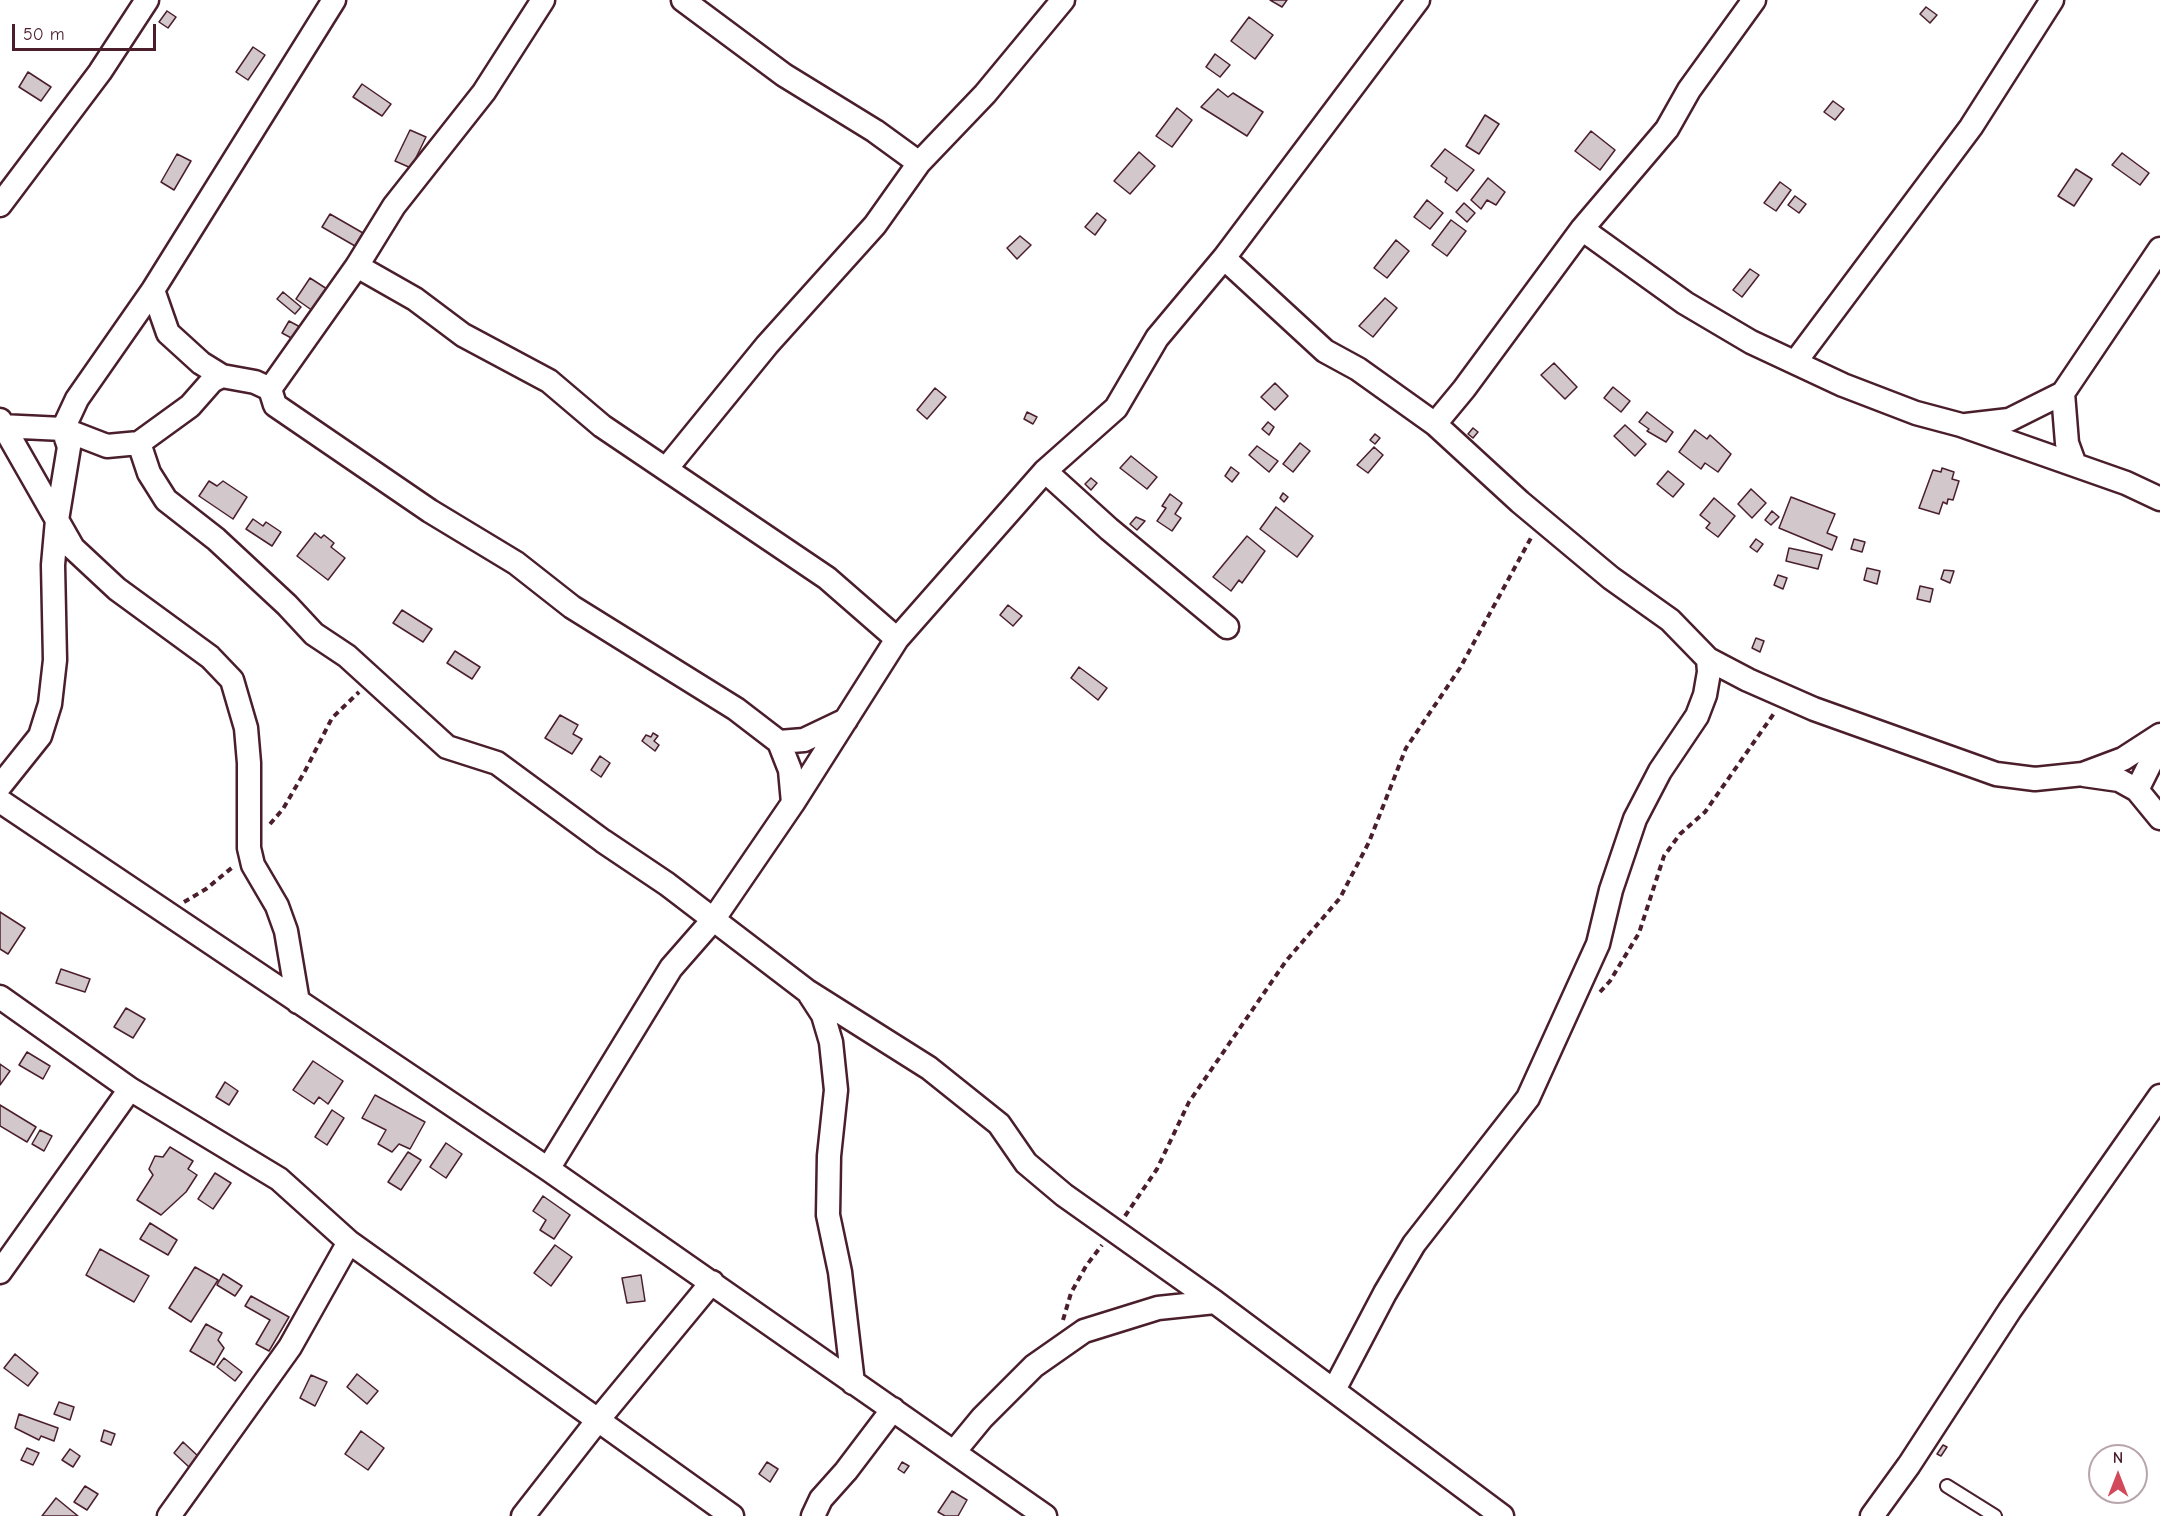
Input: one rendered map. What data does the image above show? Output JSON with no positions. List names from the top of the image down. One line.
{"scale_bar":"50 m","north":"top"}
